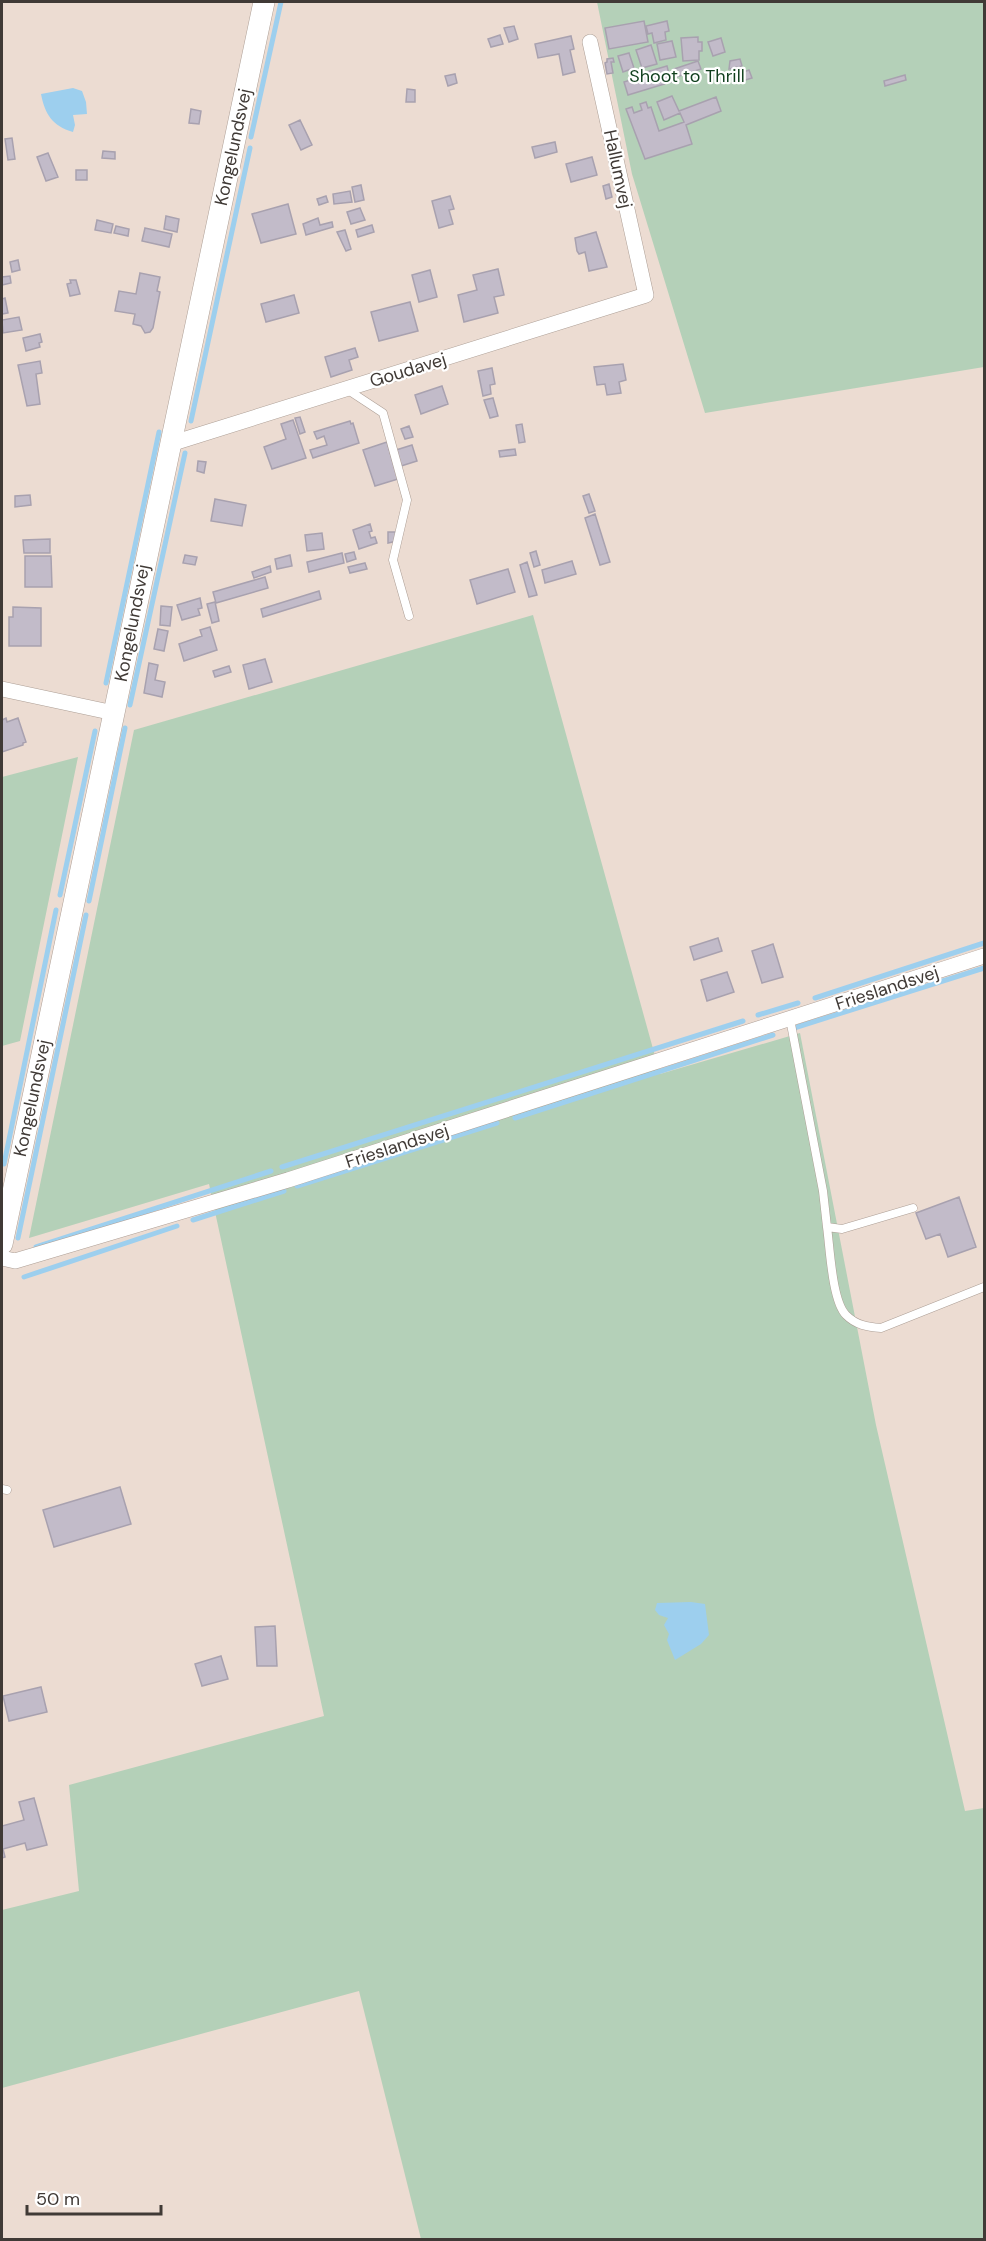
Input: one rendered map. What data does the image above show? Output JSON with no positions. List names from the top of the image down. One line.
{"streets":{"street":["Kongelundsvej","Hallumvej","Goudavej","Frieslandsvej"]},"crossings":[["Kongelundsvej","Goudavej"],["Hallumvej","Goudavej"]],"parks":["Shoot to Thrill"],"scale_bar":"50 m"}
